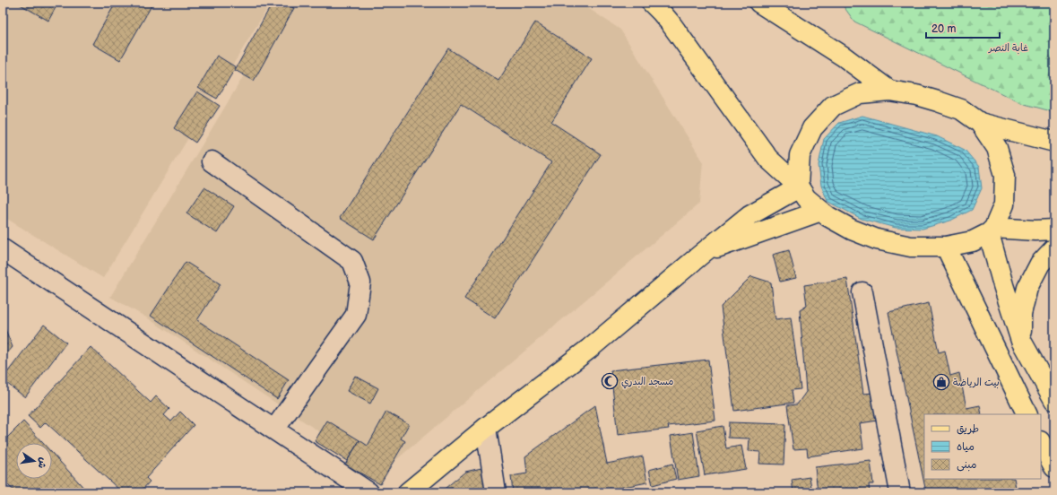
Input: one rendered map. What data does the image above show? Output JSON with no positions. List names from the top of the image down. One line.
{"parks":["غابة النصر"],"places":{"mosque":["مسجد البدري"],"shop":["بيت الرياضة"]},"legend":["طريق","مياه","مبنى"],"scale_bar":"20 m","north":"right"}
